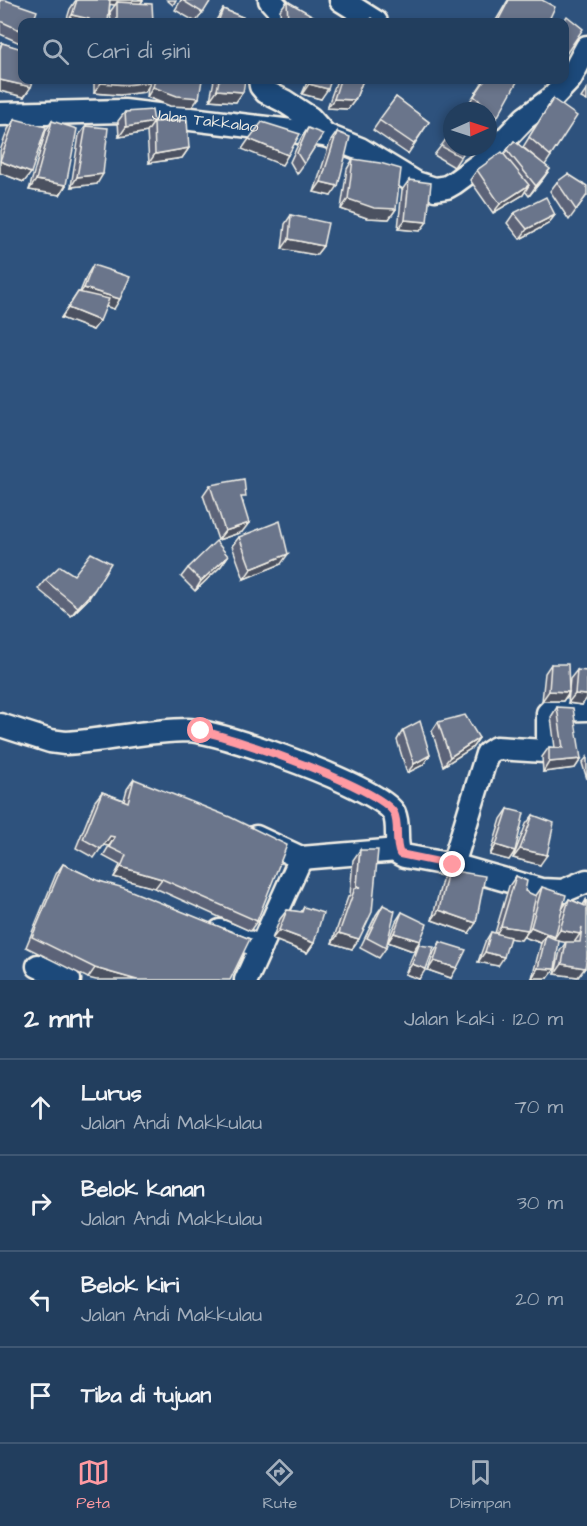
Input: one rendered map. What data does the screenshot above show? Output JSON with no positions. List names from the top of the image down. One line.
{"streets":{"street":["Jalan Takkalao"]},"north":"right","page":{"search":"Cari di sini","heading":["2 mnt","Jalan kaki · 120 m"],"list":[["Lurus","Jalan Andi Makkulau","70 m"],["Belok kanan","Jalan Andi Makkulau","30 m"],["Belok kiri","Jalan Andi Makkulau","20 m"],"Tiba di tujuan"],"nav":["Peta","Rute","Disimpan"]}}
